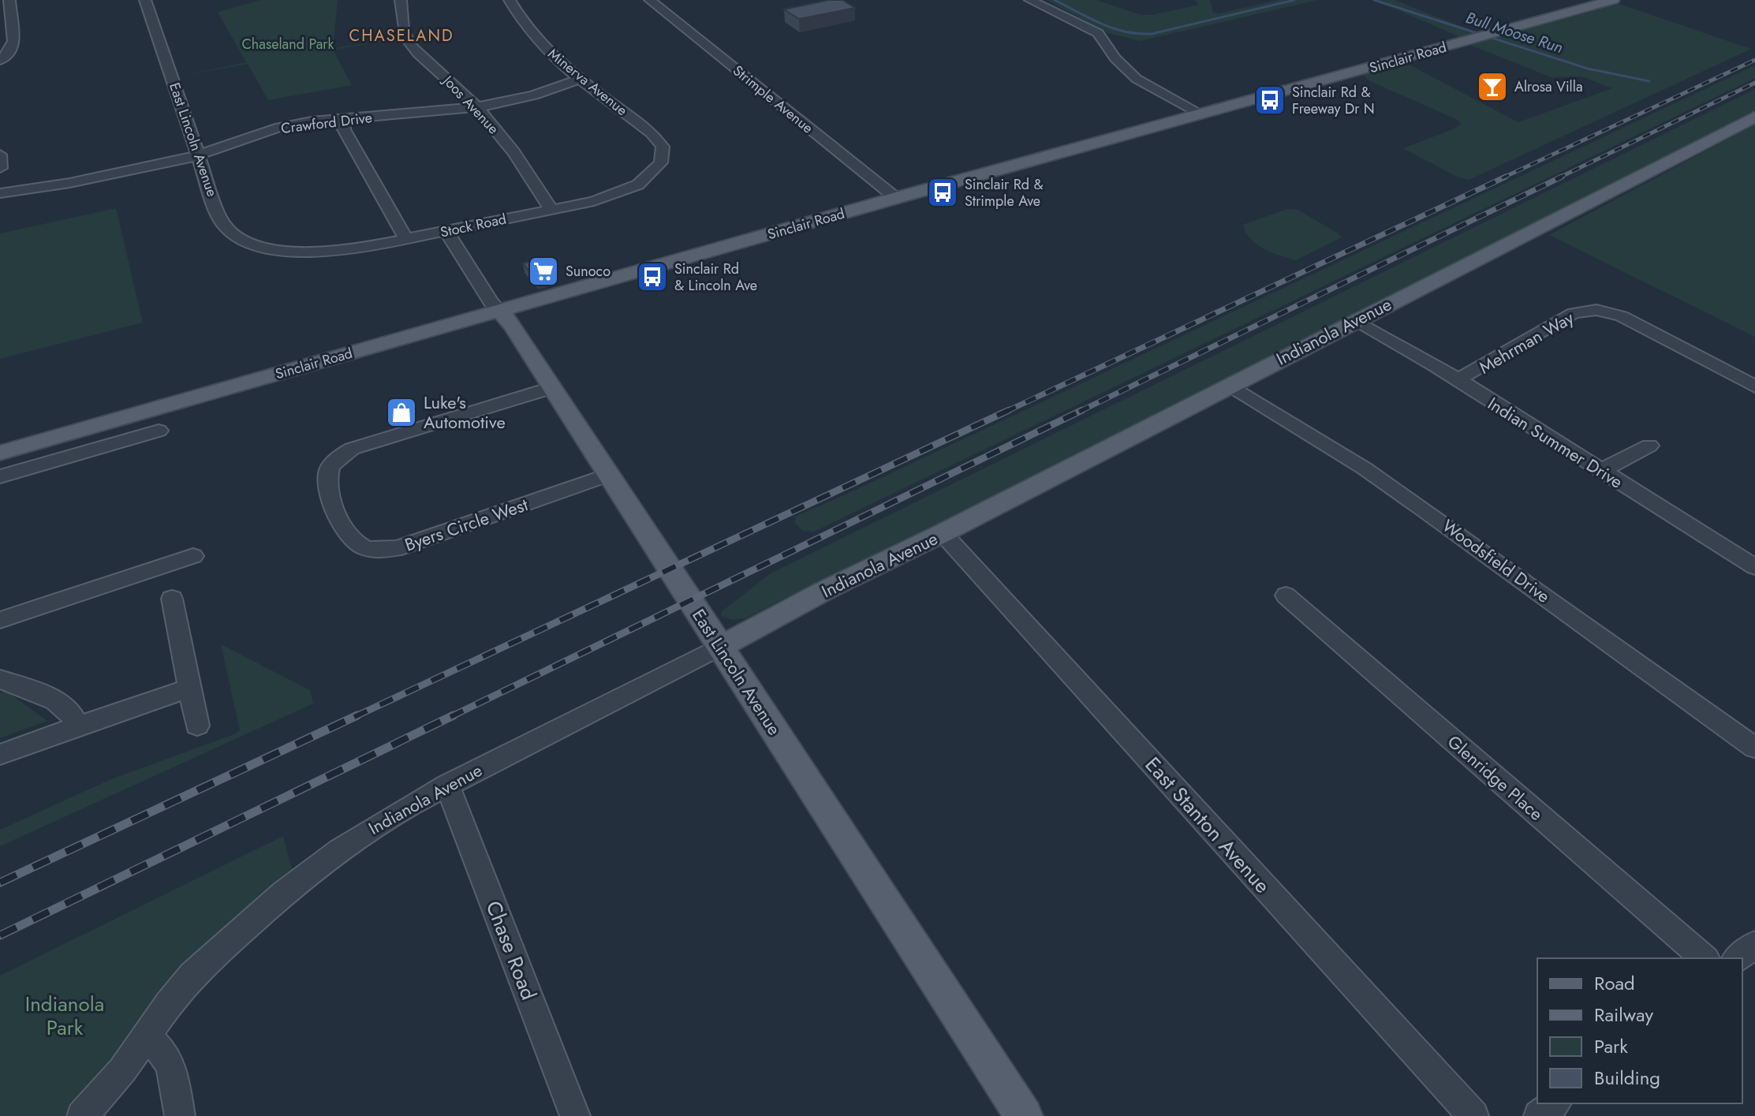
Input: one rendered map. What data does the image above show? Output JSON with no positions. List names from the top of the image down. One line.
{"streets":{"main road":["Sinclair Road","East Lincoln Avenue","Indianola Avenue"],"street":["Minerva Avenue","Strimple Avenue","Joos Avenue","Crawford Drive","Stock Road","Mehrman Way","Indian Summer Drive","Byers Circle West","Woodsfield Drive","Glenridge Place","East Stanton Avenue","Chase Road"]},"crossings":[["Sinclair Road","Strimple Avenue"],["Sinclair Road","East Lincoln Avenue"],["Minerva Avenue","Crawford Drive"],["Minerva Avenue","Stock Road"],["Joos Avenue","Crawford Drive"],["Joos Avenue","Stock Road"],["Crawford Drive","East Lincoln Avenue"],["East Lincoln Avenue","Stock Road"],["East Lincoln Avenue","Indianola Avenue"],["East Lincoln Avenue","Byers Circle West"],["Indianola Avenue","Indian Summer Drive"],["Indianola Avenue","Woodsfield Drive"],["Indianola Avenue","East Stanton Avenue"],["Indianola Avenue","Chase Road"],["Mehrman Way","Indian Summer Drive"]],"districts":["CHASELAND"],"water":["Bull Moose Run"],"parks":["Chaseland Park","Indianola Park"],"places":{"bar":["Alrosa Villa"],"bus stop":["Sinclair Rd & Freeway Dr N","Sinclair Rd & Strimple Ave","Sinclair Rd & Lincoln Ave"],"supermarket":["Sunoco"],"shop":["Luke's Automotive"]},"legend":["Road","Railway","Park","Building"]}
